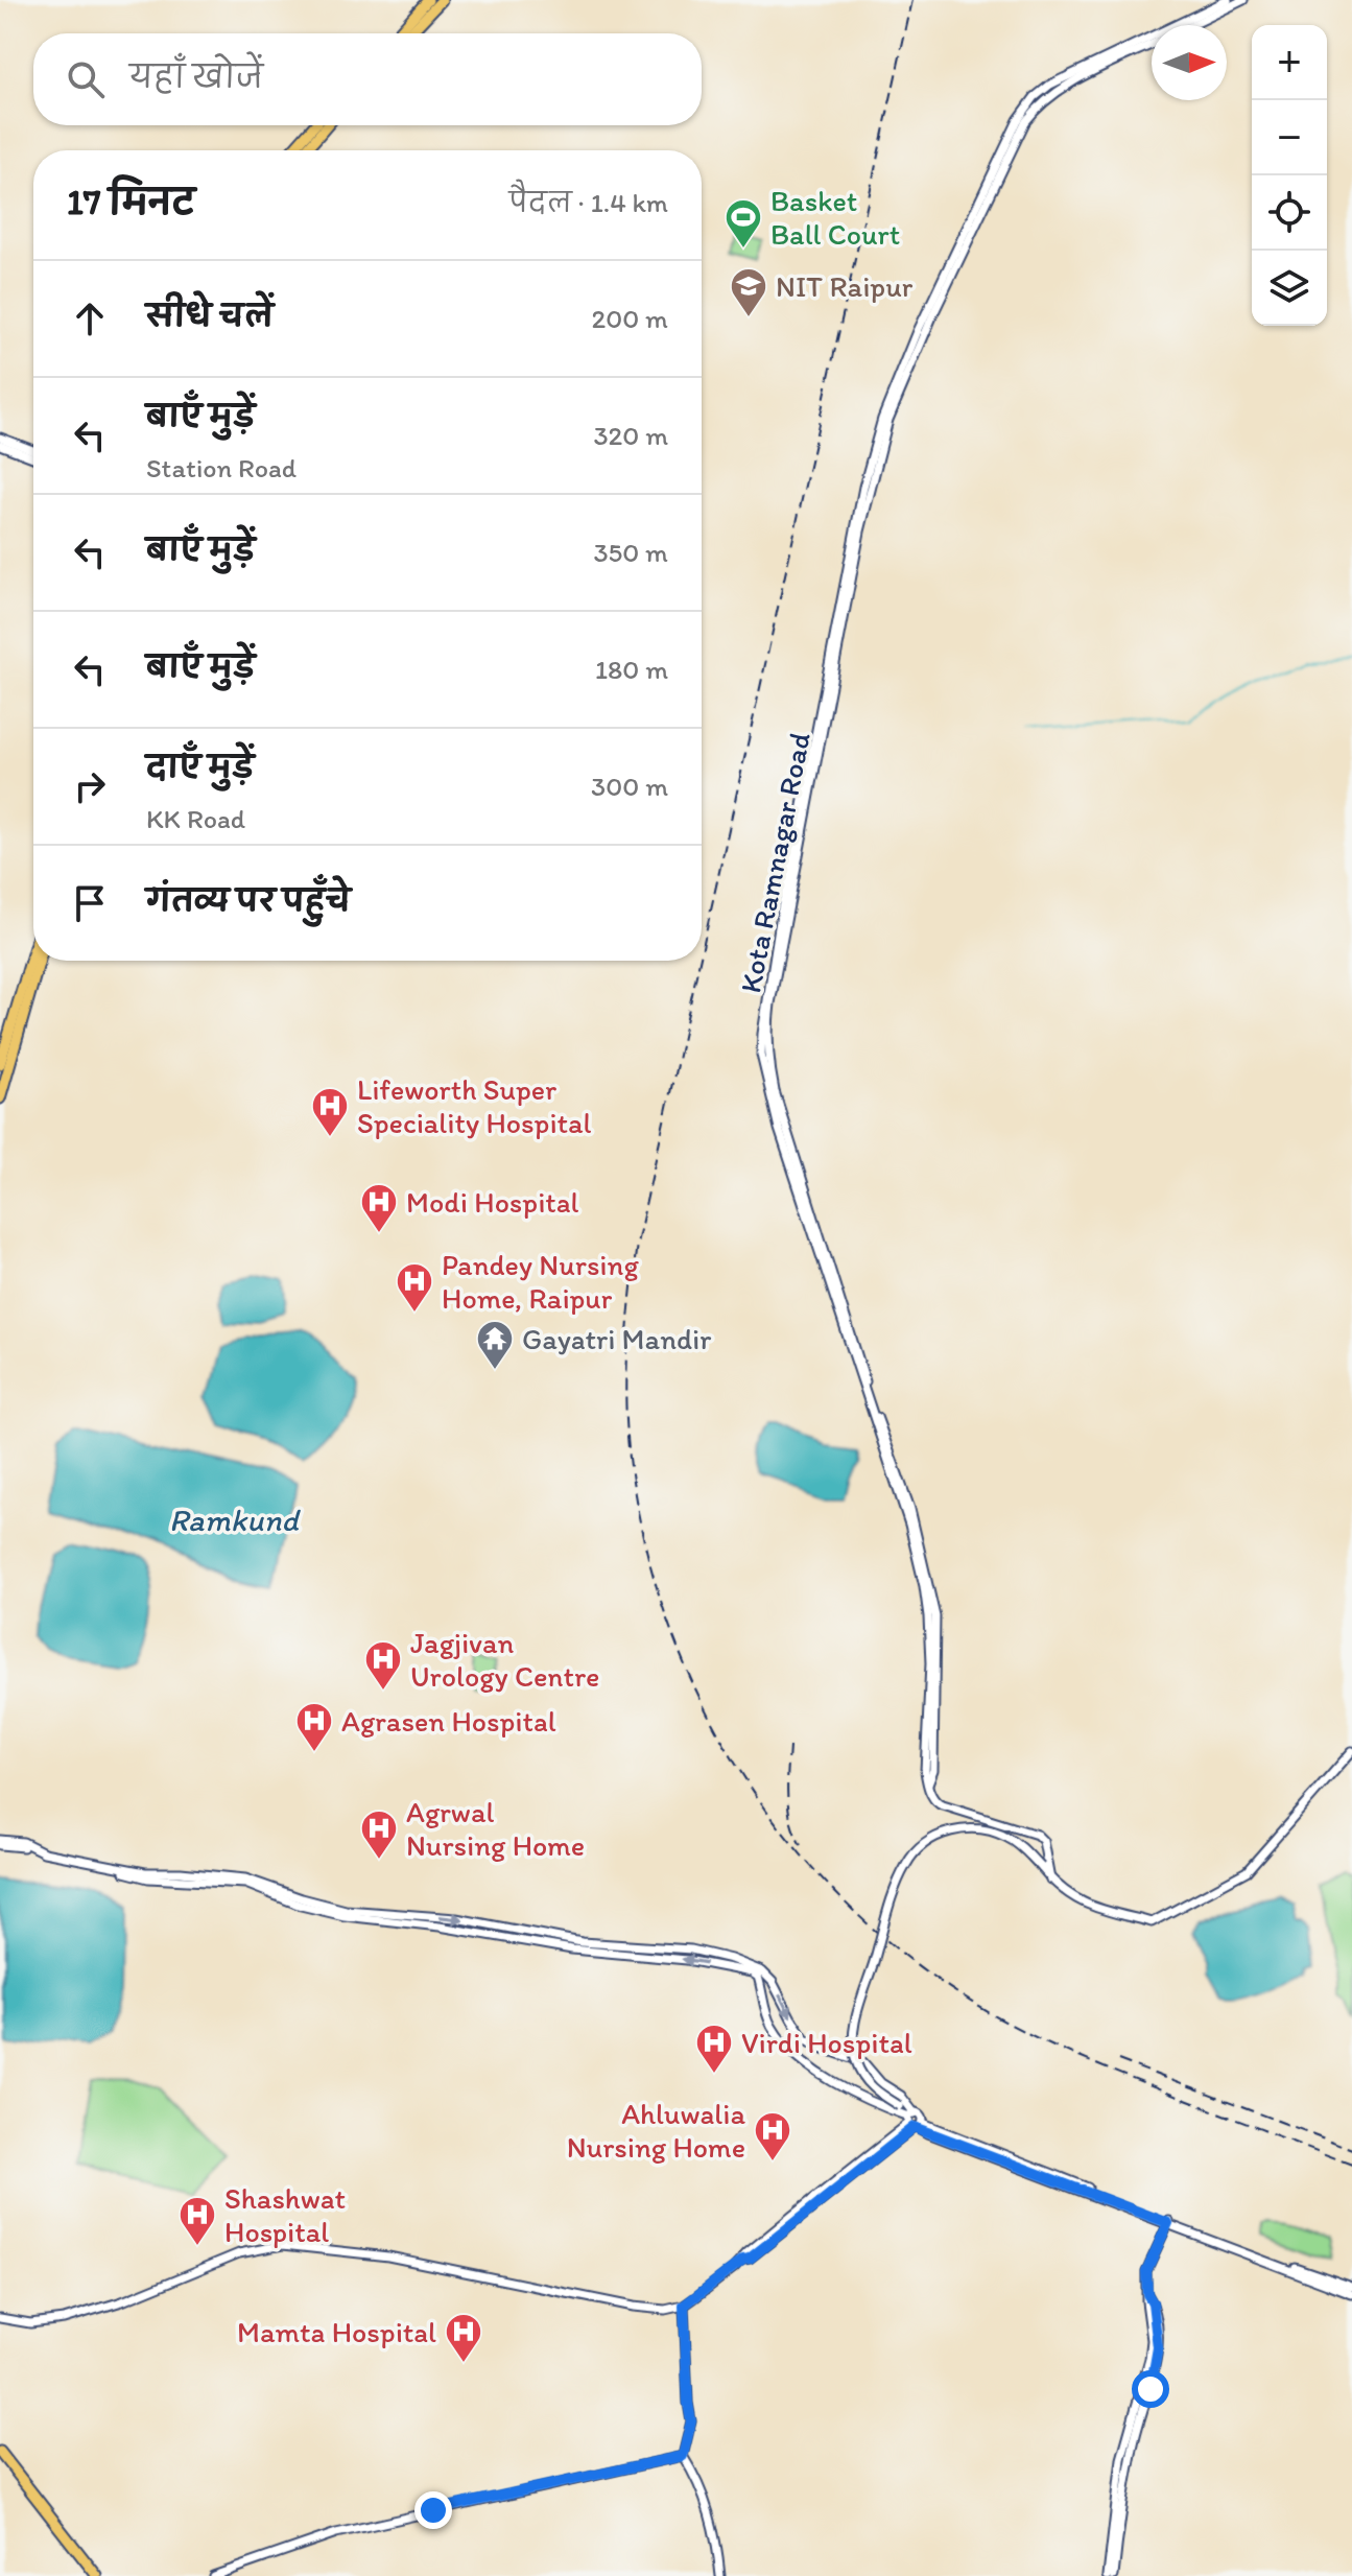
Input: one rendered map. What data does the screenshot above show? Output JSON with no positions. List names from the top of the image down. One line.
{"streets":{"street":["Kota Ramnagar Road"]},"water":["Ramkund"],"places":{"sports":["Basket Ball Court"],"school or university":["NIT Raipur"],"hospital":["Lifeworth Super Speciality Hospital","Modi Hospital","Pandey Nursing Home, Raipur","Jagjivan Urology Centre","Agrasen Hospital","Agrwal Nursing Home","Virdi Hospital","Ahluwalia Nursing Home","Shashwat Hospital","Mamta Hospital"],"temple":["Gayatri Mandir"]},"north":"right","page":{"map_buttons":["+","−"],"search":"यहाँ खोजें","heading":["17 मिनट","पैदल · 1.4 km"],"list":[["सीधे चलें","200 m"],["बाएँ मुड़ें","Station Road","320 m"],["बाएँ मुड़ें","350 m"],["बाएँ मुड़ें","180 m"],["दाएँ मुड़ें","KK Road","300 m"],"गंतव्य पर पहुँचे"]}}
